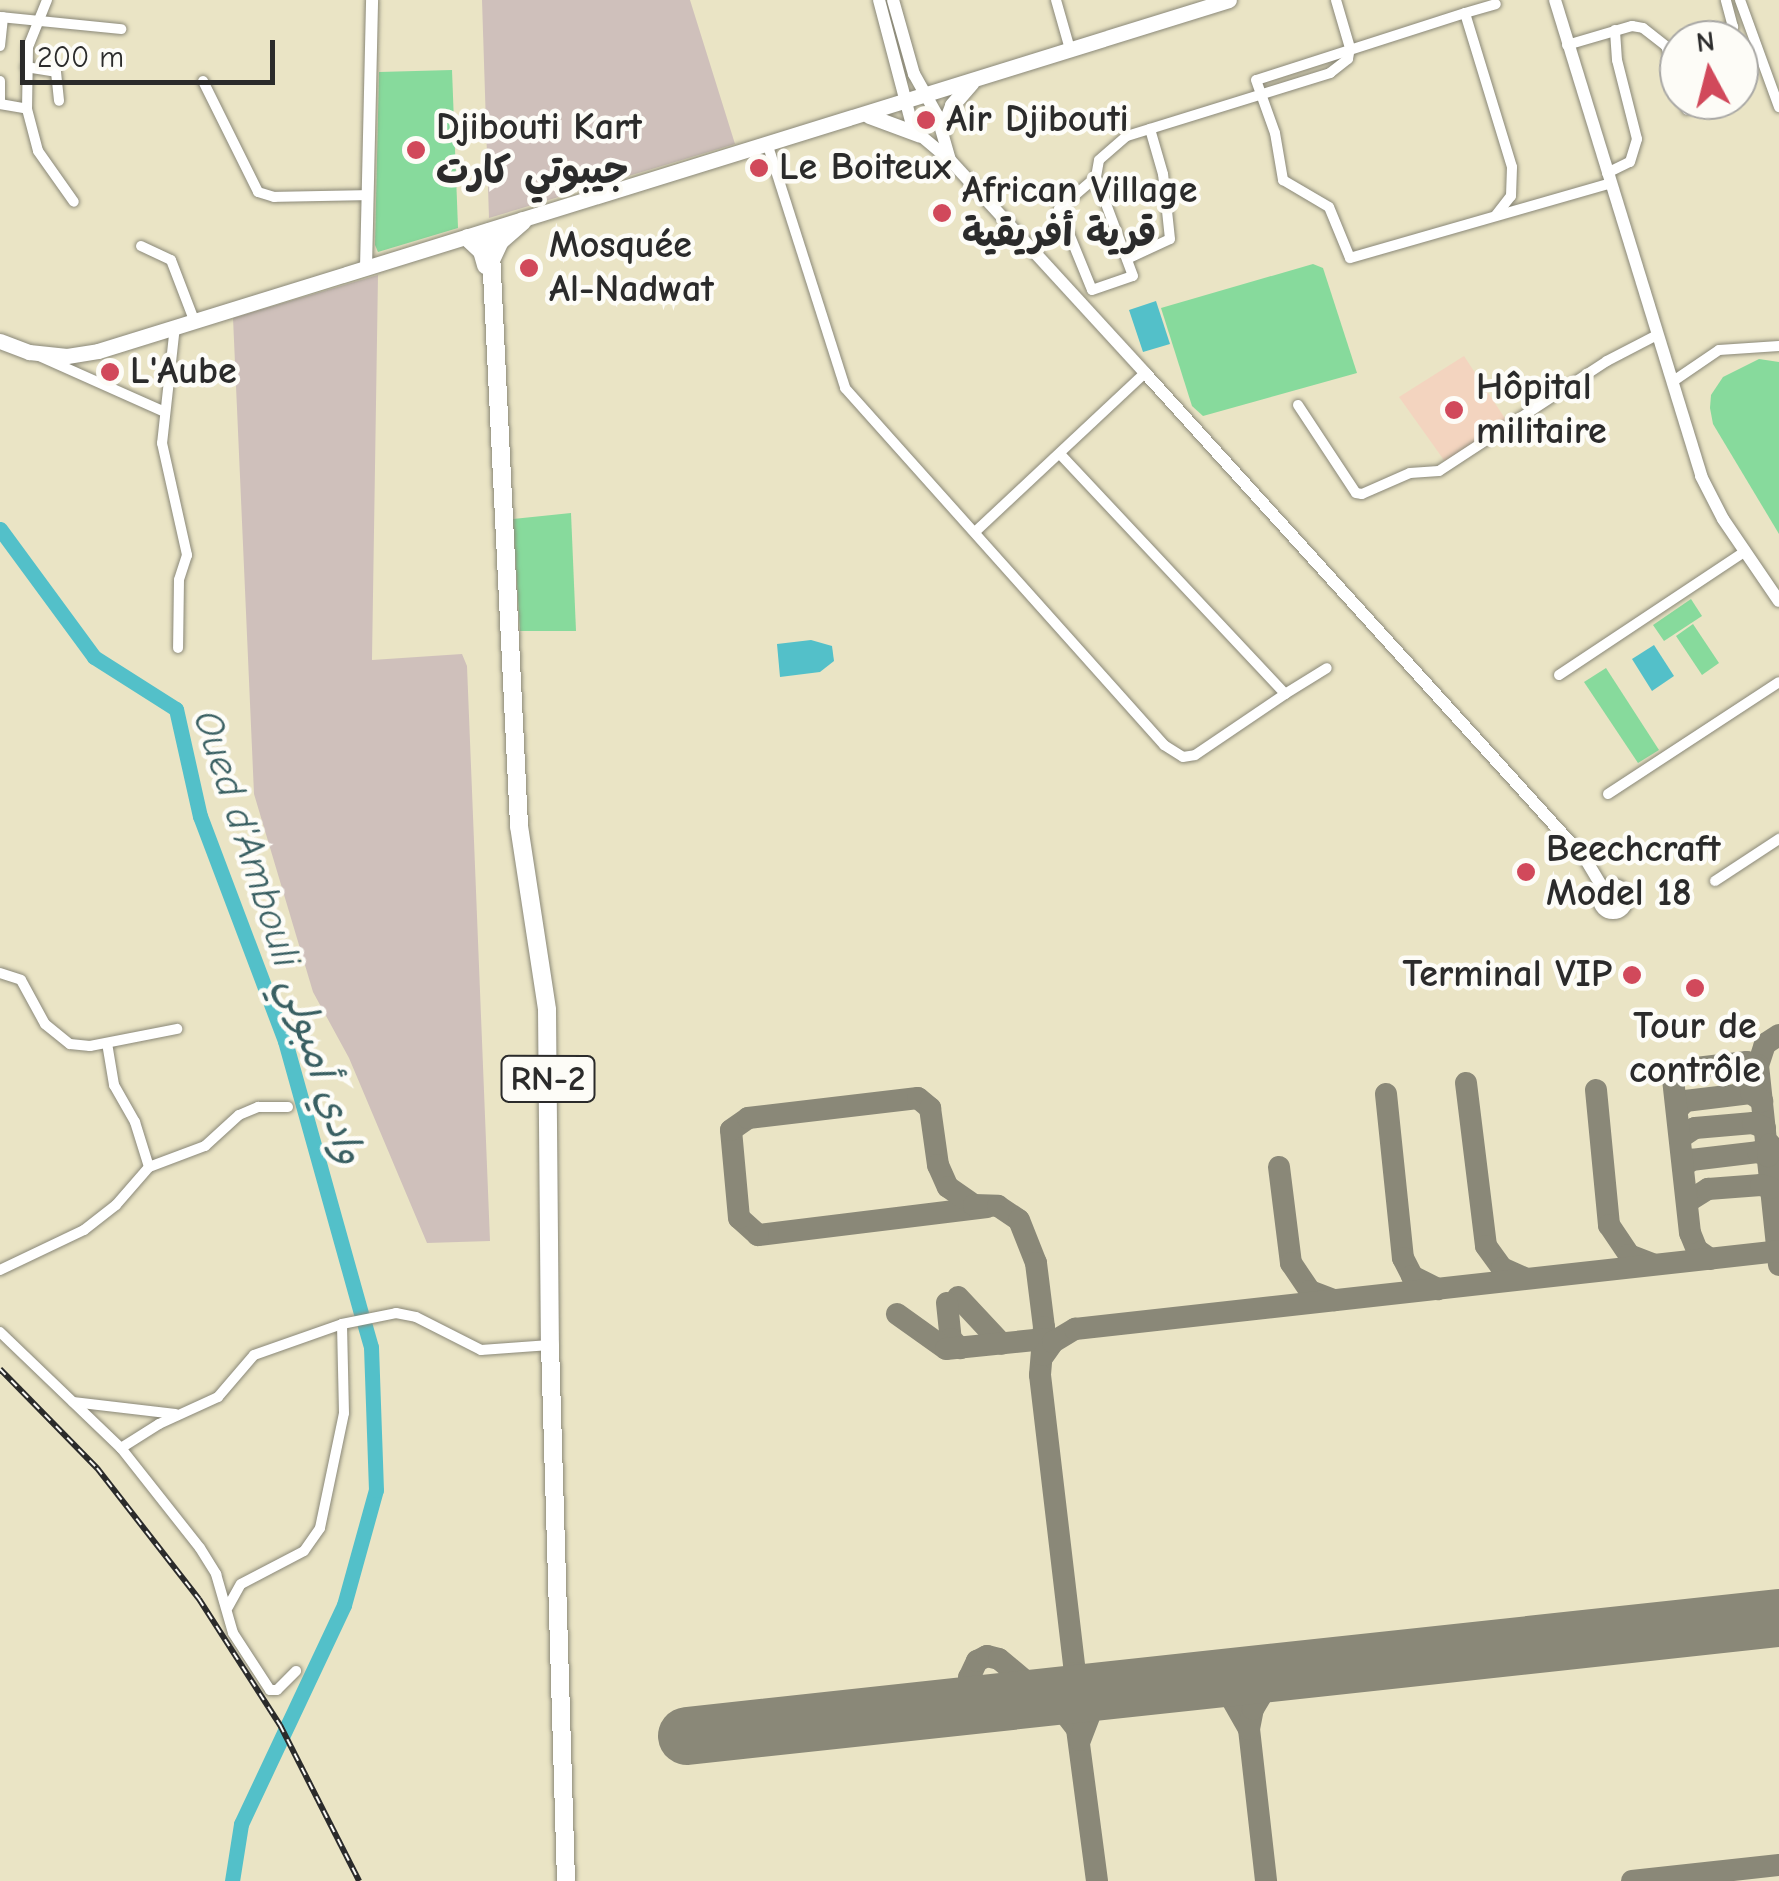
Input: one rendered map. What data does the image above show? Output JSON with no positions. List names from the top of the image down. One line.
{"streets":{"highway":["RN-2"]},"water":["Oued d'Ambouli وادي أمبولي"],"places":["Air Djibouti","Djibouti Kart جيبوتي كارت","Le Boiteux","African Village قرية أفريقية","Mosquée Al-Nadwat","L'Aube","Hôpital militaire","Beechcraft Model 18","Terminal VIP","Tour de contrôle"],"scale_bar":"200 m","north":"top"}
